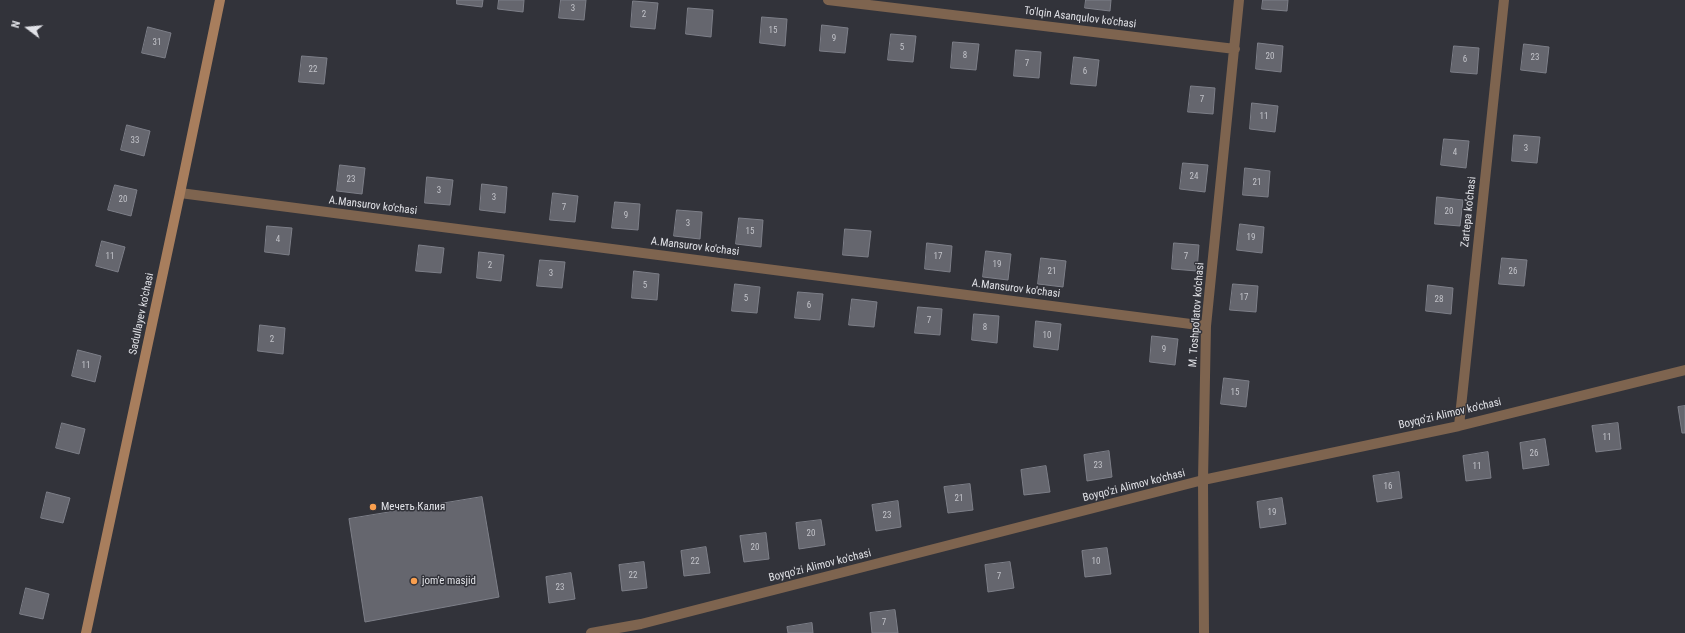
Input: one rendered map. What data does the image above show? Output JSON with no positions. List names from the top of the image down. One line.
{"streets":{"main road":["Sadullayev ko'chasi"],"street":["To'lqin Asanqulov ko'chasi","A.Mansurov ko'chasi","Zartepa ko'chasi","M. Toshpo'latov ko'chasi","Boyqo'zi Alimov ko'chasi"]},"crossings":[["To'lqin Asanqulov ko'chasi","M. Toshpo'latov ko'chasi"],["A.Mansurov ko'chasi","Sadullayev ko'chasi"],["A.Mansurov ko'chasi","M. Toshpo'latov ko'chasi"],["Zartepa ko'chasi","Boyqo'zi Alimov ko'chasi"],["M. Toshpo'latov ko'chasi","Boyqo'zi Alimov ko'chasi"]],"places":["Мечеть Калия","jom'e masjid"],"house_numbers":["3","2","15","9","31","5","8","20","23","6","7","22","6","7","11","33","3","4","24","23","21","3","3","20","7","20","9","3","15","19","4","11","17","7","19","2","21","26","3","5","17","5","28","6","7","8","10","2","9","11","15","11","26","23","11","16","21","19","23","20","20","22","10","22","7","23","7"],"north":"left"}
